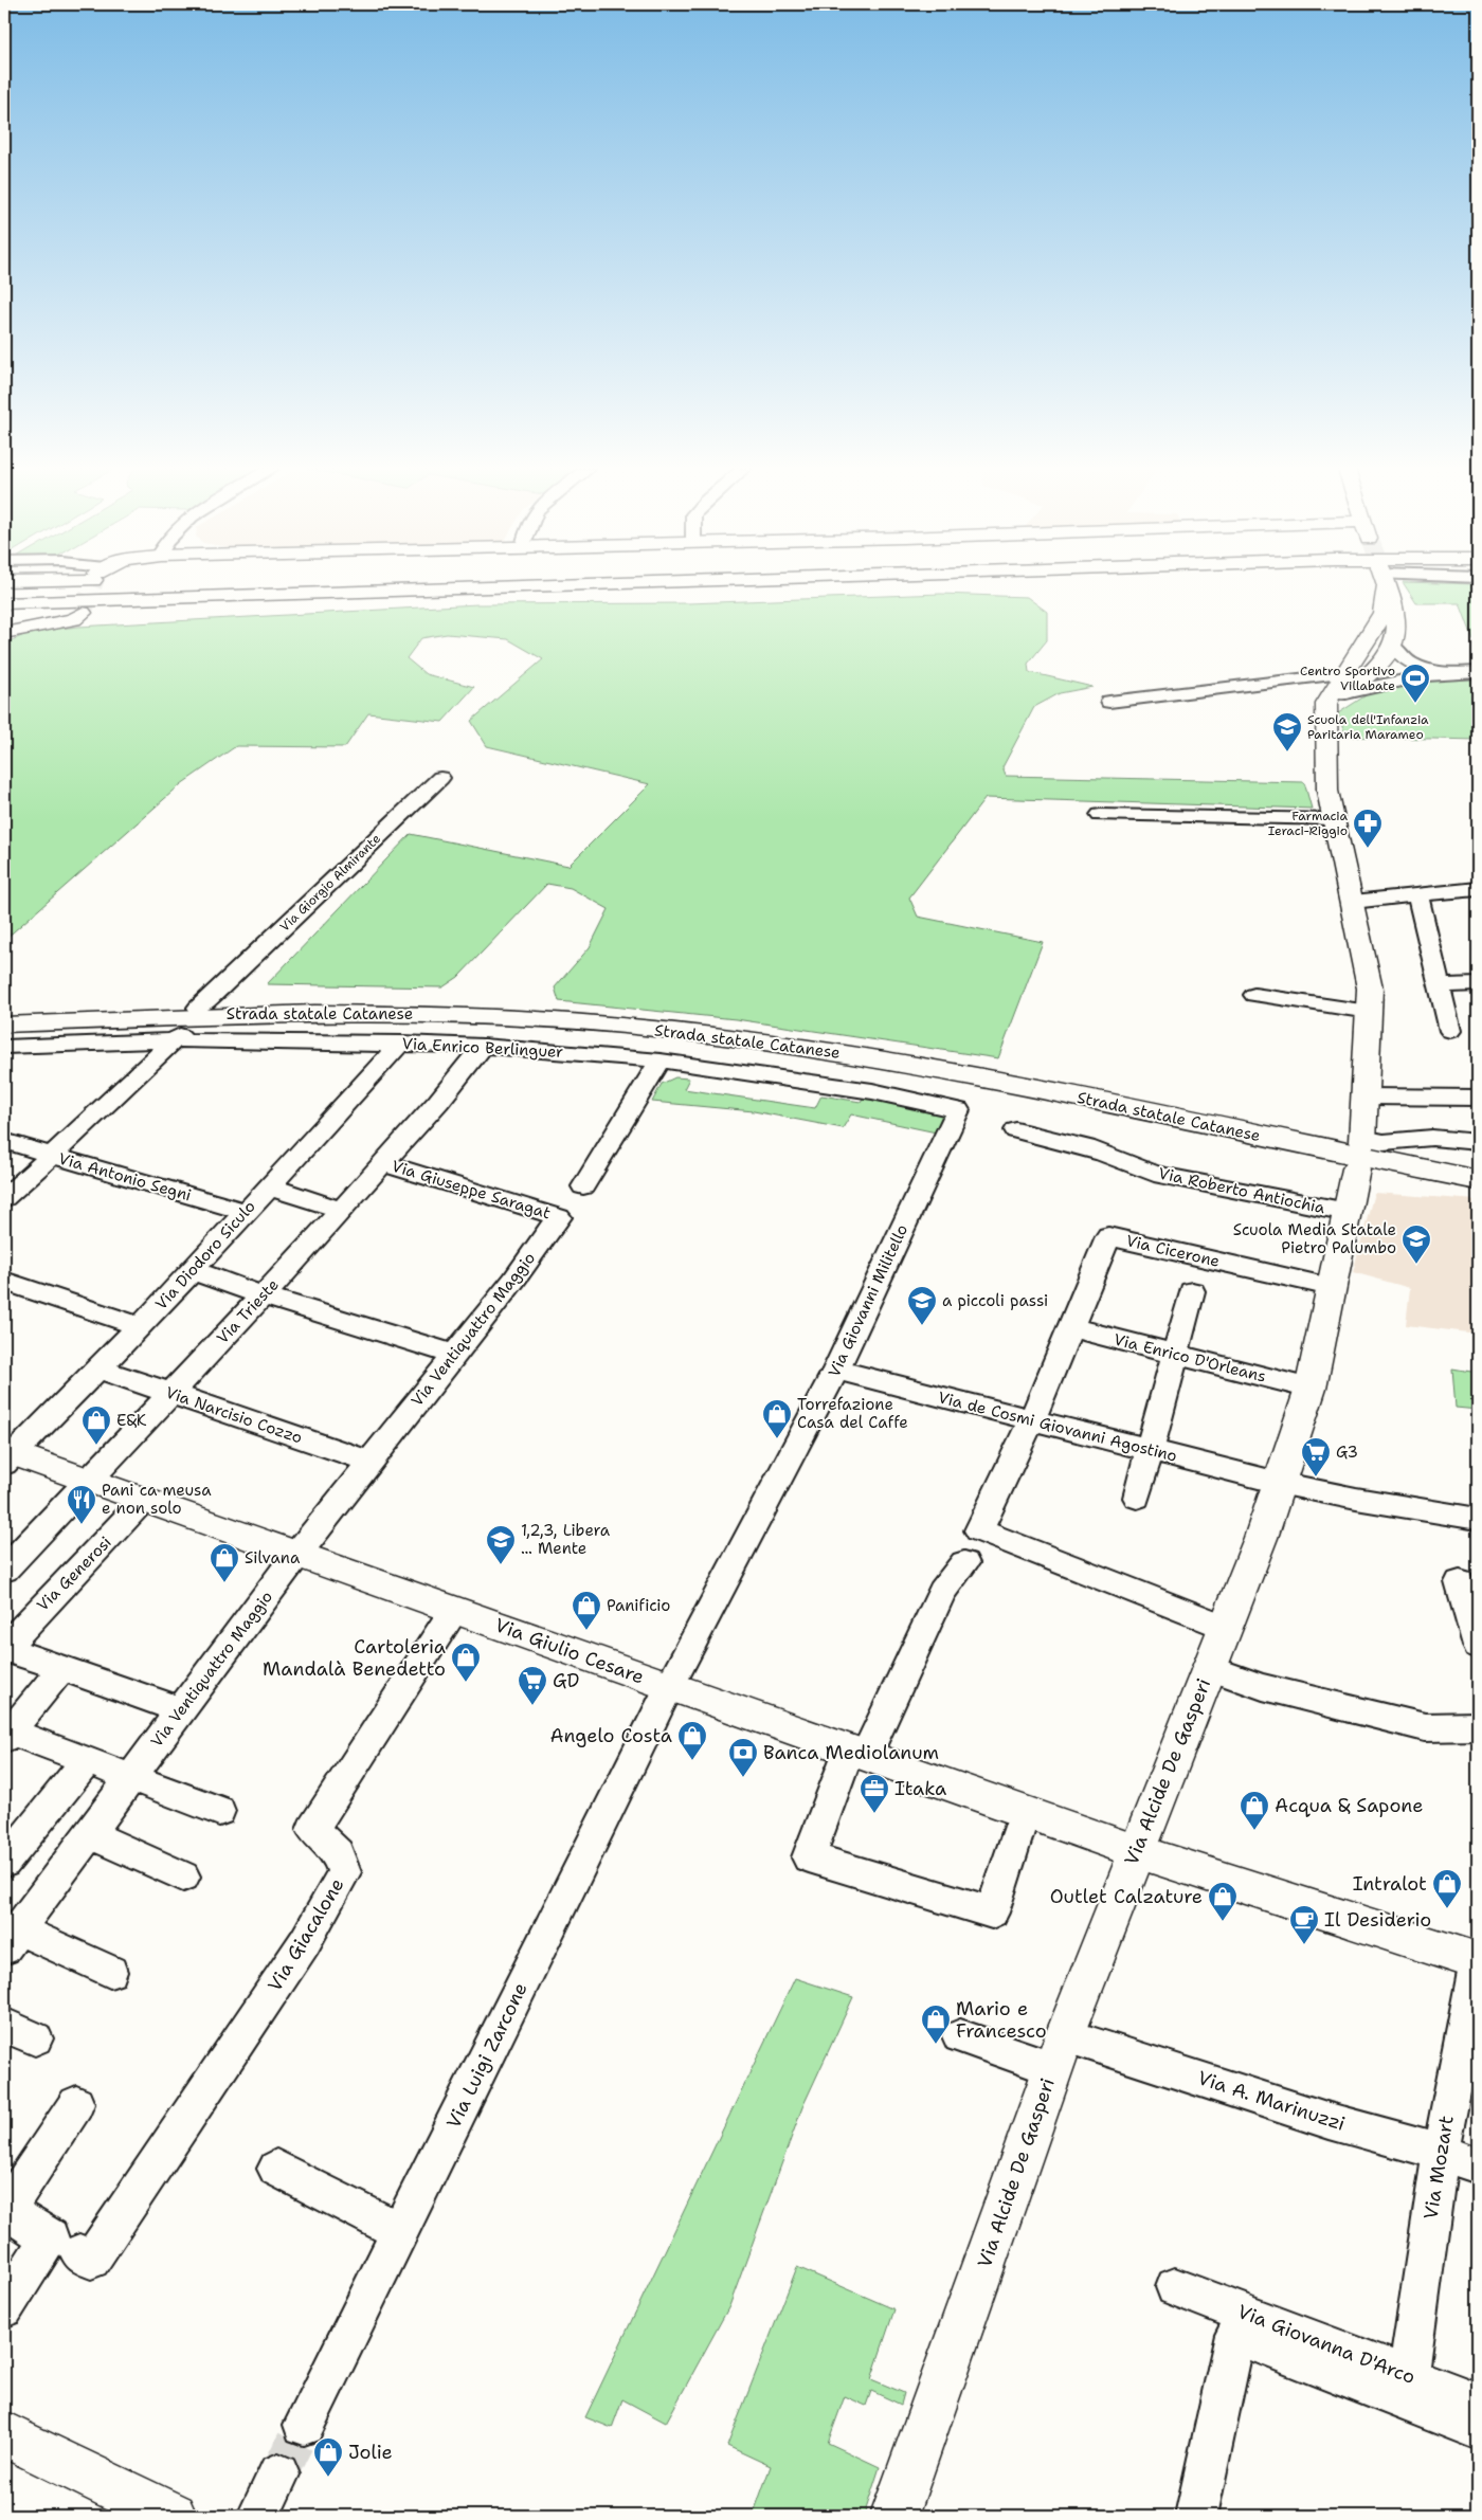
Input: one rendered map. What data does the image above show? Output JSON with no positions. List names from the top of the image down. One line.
{"streets":{"main road":["Strada statale Catanese","Via Giulio Cesare","Via Alcide De Gasperi"],"street":["Via Giorgio Almirante","Via Enrico Berlinguer","Via Antonio Segni","Via Giuseppe Saragat","Via Roberto Antiochia","Via Cicerone","Via Diodoro Siculo","Via Giovanni Militello","Via Trieste","Via Ventiquattro Maggio","Via Enrico D'Orleans","Via Narcisio Cozzo","Via de Cosmi Giovanni Agostino","Via Generosi","Via Giacalone","Via Luigi Zarcone","Via A. Marinuzzi","Via Mozart","Via Giovanna D'Arco"]},"crossings":[["Via Giorgio Almirante","Via Enrico Berlinguer"],["Via Giorgio Almirante","Via Antonio Segni"],["Via Enrico Berlinguer","Via Diodoro Siculo"],["Via Enrico Berlinguer","Via Giovanni Militello"],["Via Enrico Berlinguer","Via Trieste"],["Via Antonio Segni","Via Diodoro Siculo"],["Via Giuseppe Saragat","Via Trieste"],["Via Giuseppe Saragat","Via Ventiquattro Maggio"],["Via Roberto Antiochia","Via Alcide De Gasperi"],["Via Cicerone","Via Enrico D'Orleans"],["Via Cicerone","Via Alcide De Gasperi"],["Via Diodoro Siculo","Via Narcisio Cozzo"],["Via Diodoro Siculo","Via Giulio Cesare"],["Via Giovanni Militello","Via de Cosmi Giovanni Agostino"],["Via Giovanni Militello","Via Giulio Cesare"],["Via Giovanni Militello","Via Luigi Zarcone"],["Via Trieste","Via Narcisio Cozzo"],["Via Trieste","Via Giulio Cesare"],["Via Ventiquattro Maggio","Via Narcisio Cozzo"],["Via Ventiquattro Maggio","Via Giulio Cesare"],["Via Enrico D'Orleans","Via Alcide De Gasperi"],["Via de Cosmi Giovanni Agostino","Via Alcide De Gasperi"],["Via Generosi","Via Giulio Cesare"],["Via Giulio Cesare","Via Alcide De Gasperi"],["Via Giulio Cesare","Via Giacalone"],["Via Giulio Cesare","Via Luigi Zarcone"],["Via Giulio Cesare","Via Mozart"],["Via Alcide De Gasperi","Via A. Marinuzzi"],["Via A. Marinuzzi","Via Mozart"],["Via Mozart","Via Giovanna D'Arco"]],"places":{"sports":["Centro Sportivo Villabate"],"school or university":["Scuola dell'Infanzia Paritaria Marameo","Scuola Media Statale Pietro Palumbo","a piccoli passi","1,2,3, Libera ... Mente"],"pharmacy":["Farmacia Ieraci-Riggio"],"shop":["Torrefazione Casa del Caffe","E&K","Silvana","Panificio","Cartoleria Mandalà Benedetto","Angelo Costa","Acqua & Sapone","Intralot","Outlet Calzature","Mario e Francesco","Jolie"],"supermarket":["G3","GD"],"restaurant":["Pani ca meusa e non solo"],"bank":["Banca Mediolanum"],"office":["Itaka"],"cafe":["Il Desiderio"]}}
